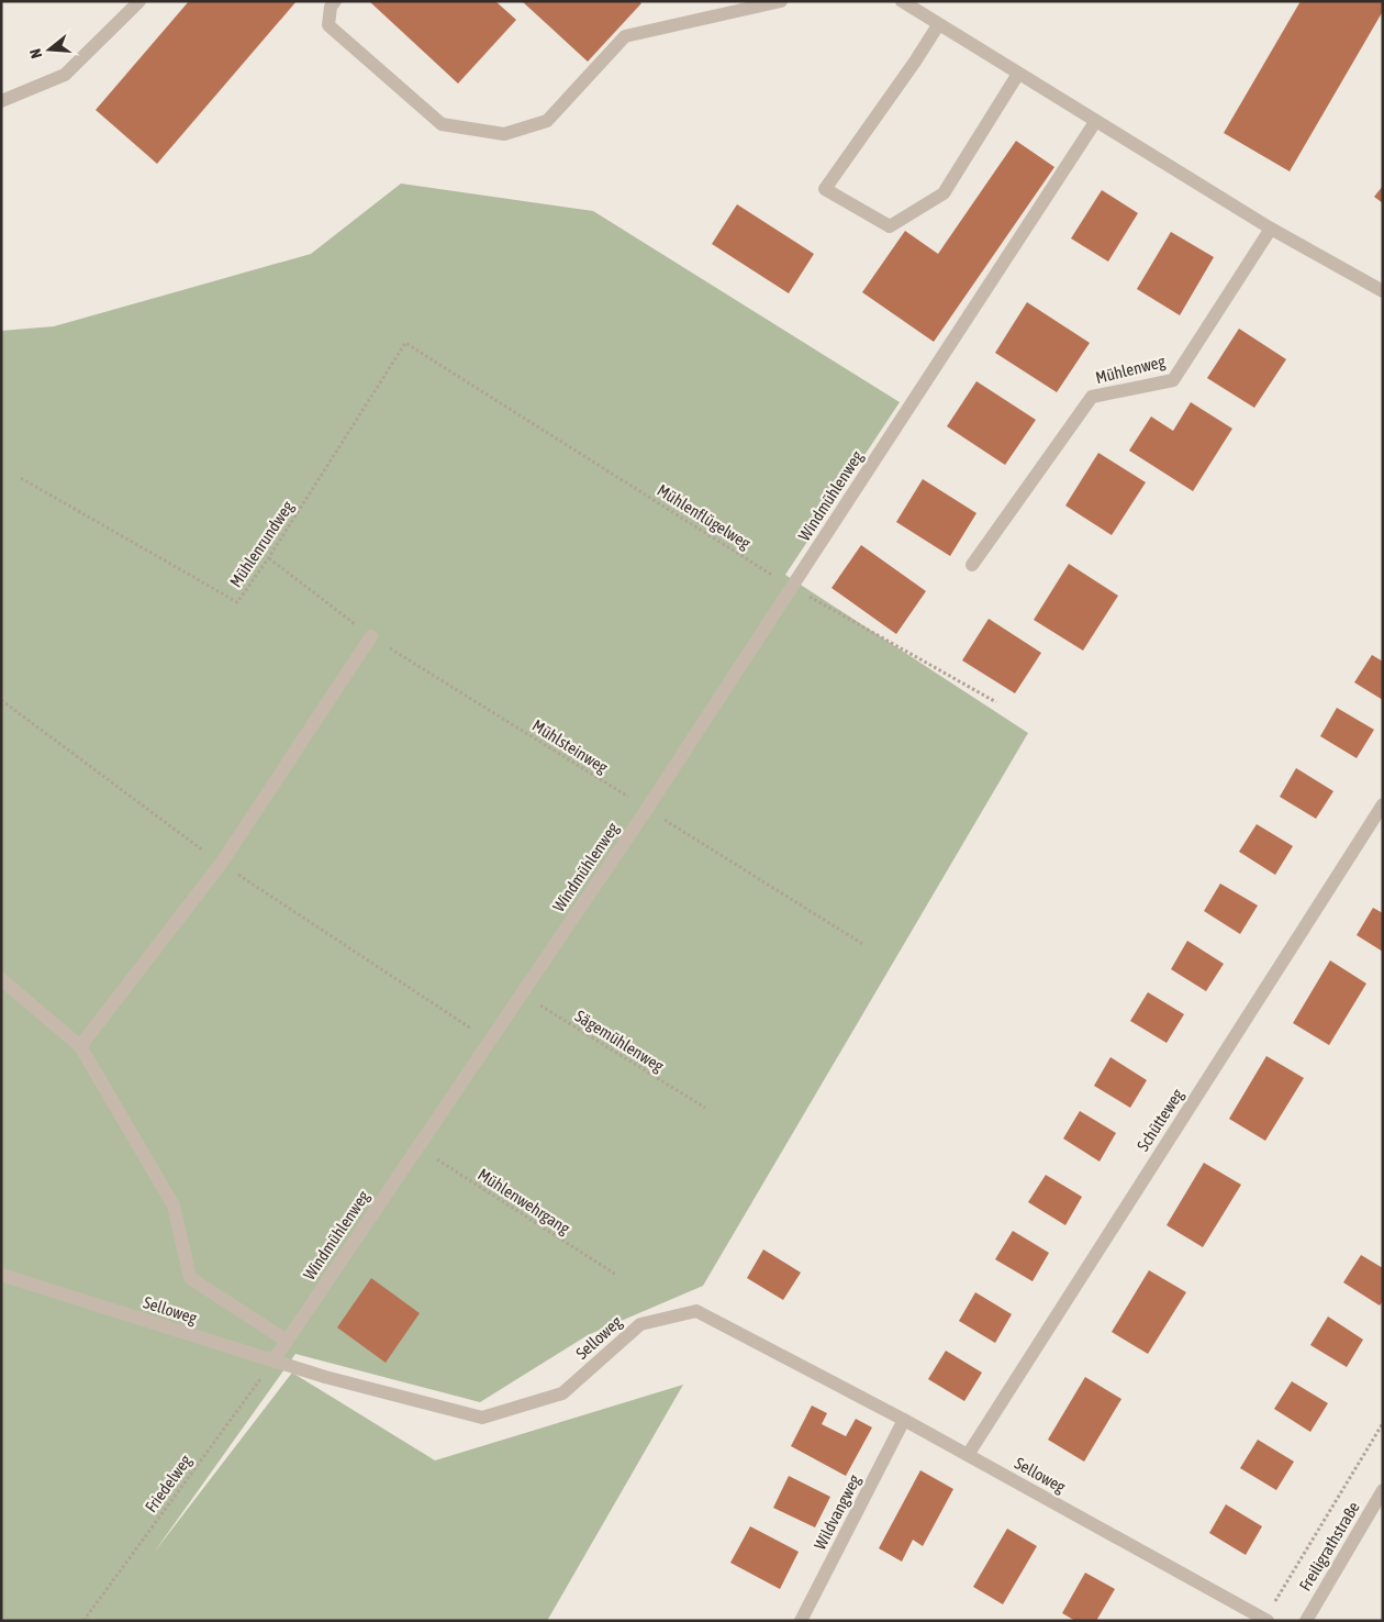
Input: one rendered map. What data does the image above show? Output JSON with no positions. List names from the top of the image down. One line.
{"streets":{"street":["Mühlenweg","Windmühlenweg","Schütteweg","Selloweg","Wildvangweg","Freiligrathstraße"],"path":["Mühlenflügelweg","Mühlenrundweg","Mühlsteinweg","Sägemühlenweg","Mühlenwehrgang","Friedelweg"]},"crossings":[["Windmühlenweg","Mühlenflügelweg"],["Windmühlenweg","Mühlsteinweg"],["Windmühlenweg","Sägemühlenweg"],["Windmühlenweg","Mühlenwehrgang"],["Windmühlenweg","Selloweg"],["Windmühlenweg","Friedelweg"],["Mühlenflügelweg","Mühlenrundweg"],["Mühlenrundweg","Mühlsteinweg"],["Schütteweg","Selloweg"],["Selloweg","Friedelweg"],["Selloweg","Wildvangweg"]],"north":"left"}
